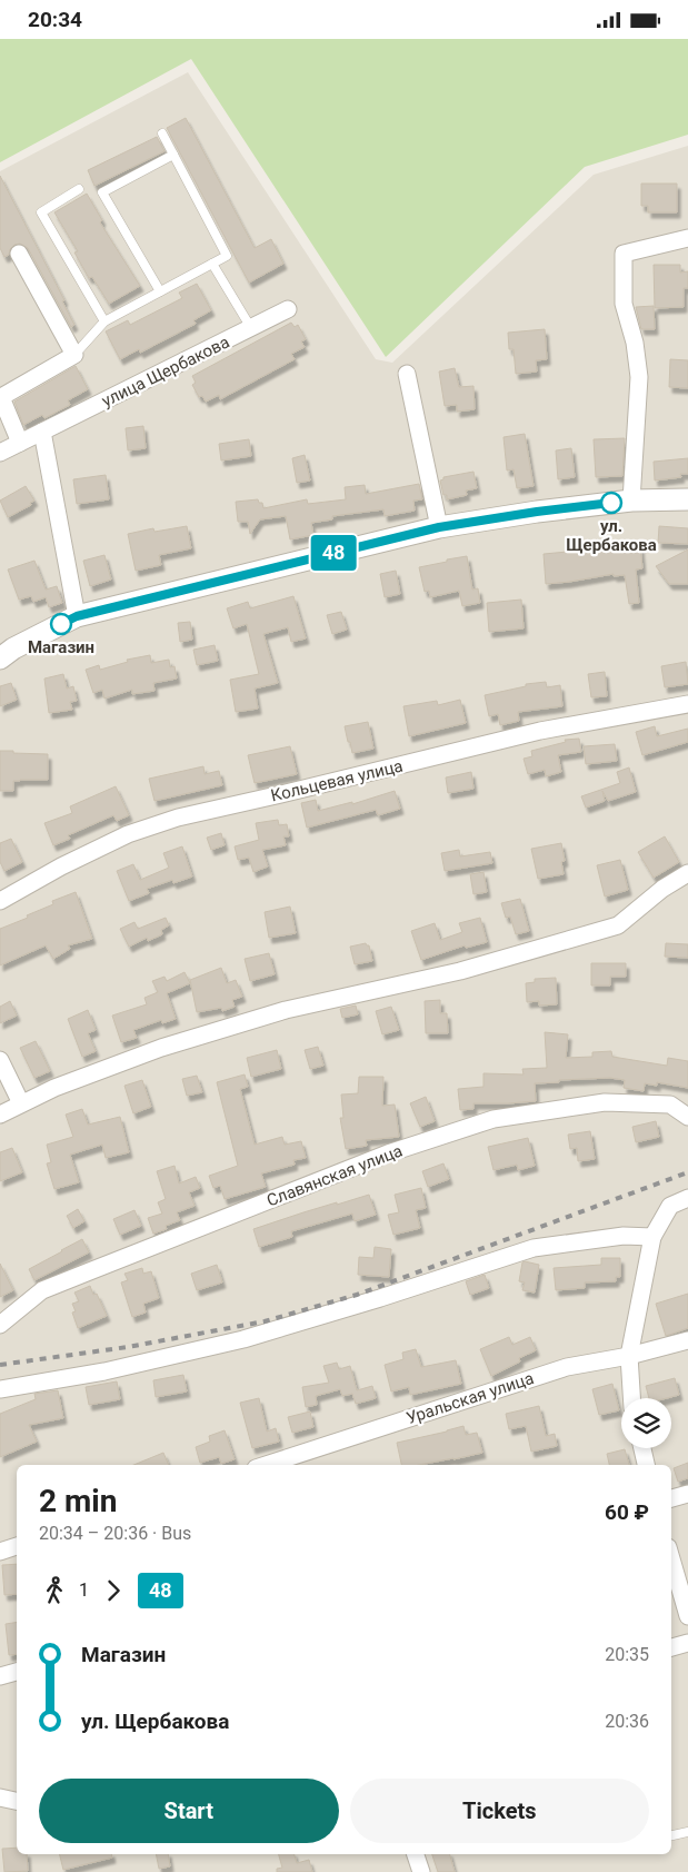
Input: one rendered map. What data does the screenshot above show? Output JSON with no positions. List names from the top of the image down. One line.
{"streets":{"street":["улица Щербакова","Кольцевая улица","Славянская улица","Уральская улица"]},"places":["ул. Щербакова","Магазин"],"lines":["bus line 48"],"page":{"status":"20:34","on_map":"48","heading":["2 min","20:34 – 20:36 · Bus","60 ₽"],"legs":["1","48"],"list":[{"name":"Магазин","value":"20:35"},{"name":"ул. Щербакова","value":"20:36"}],"buttons":["Start","Tickets"]}}
